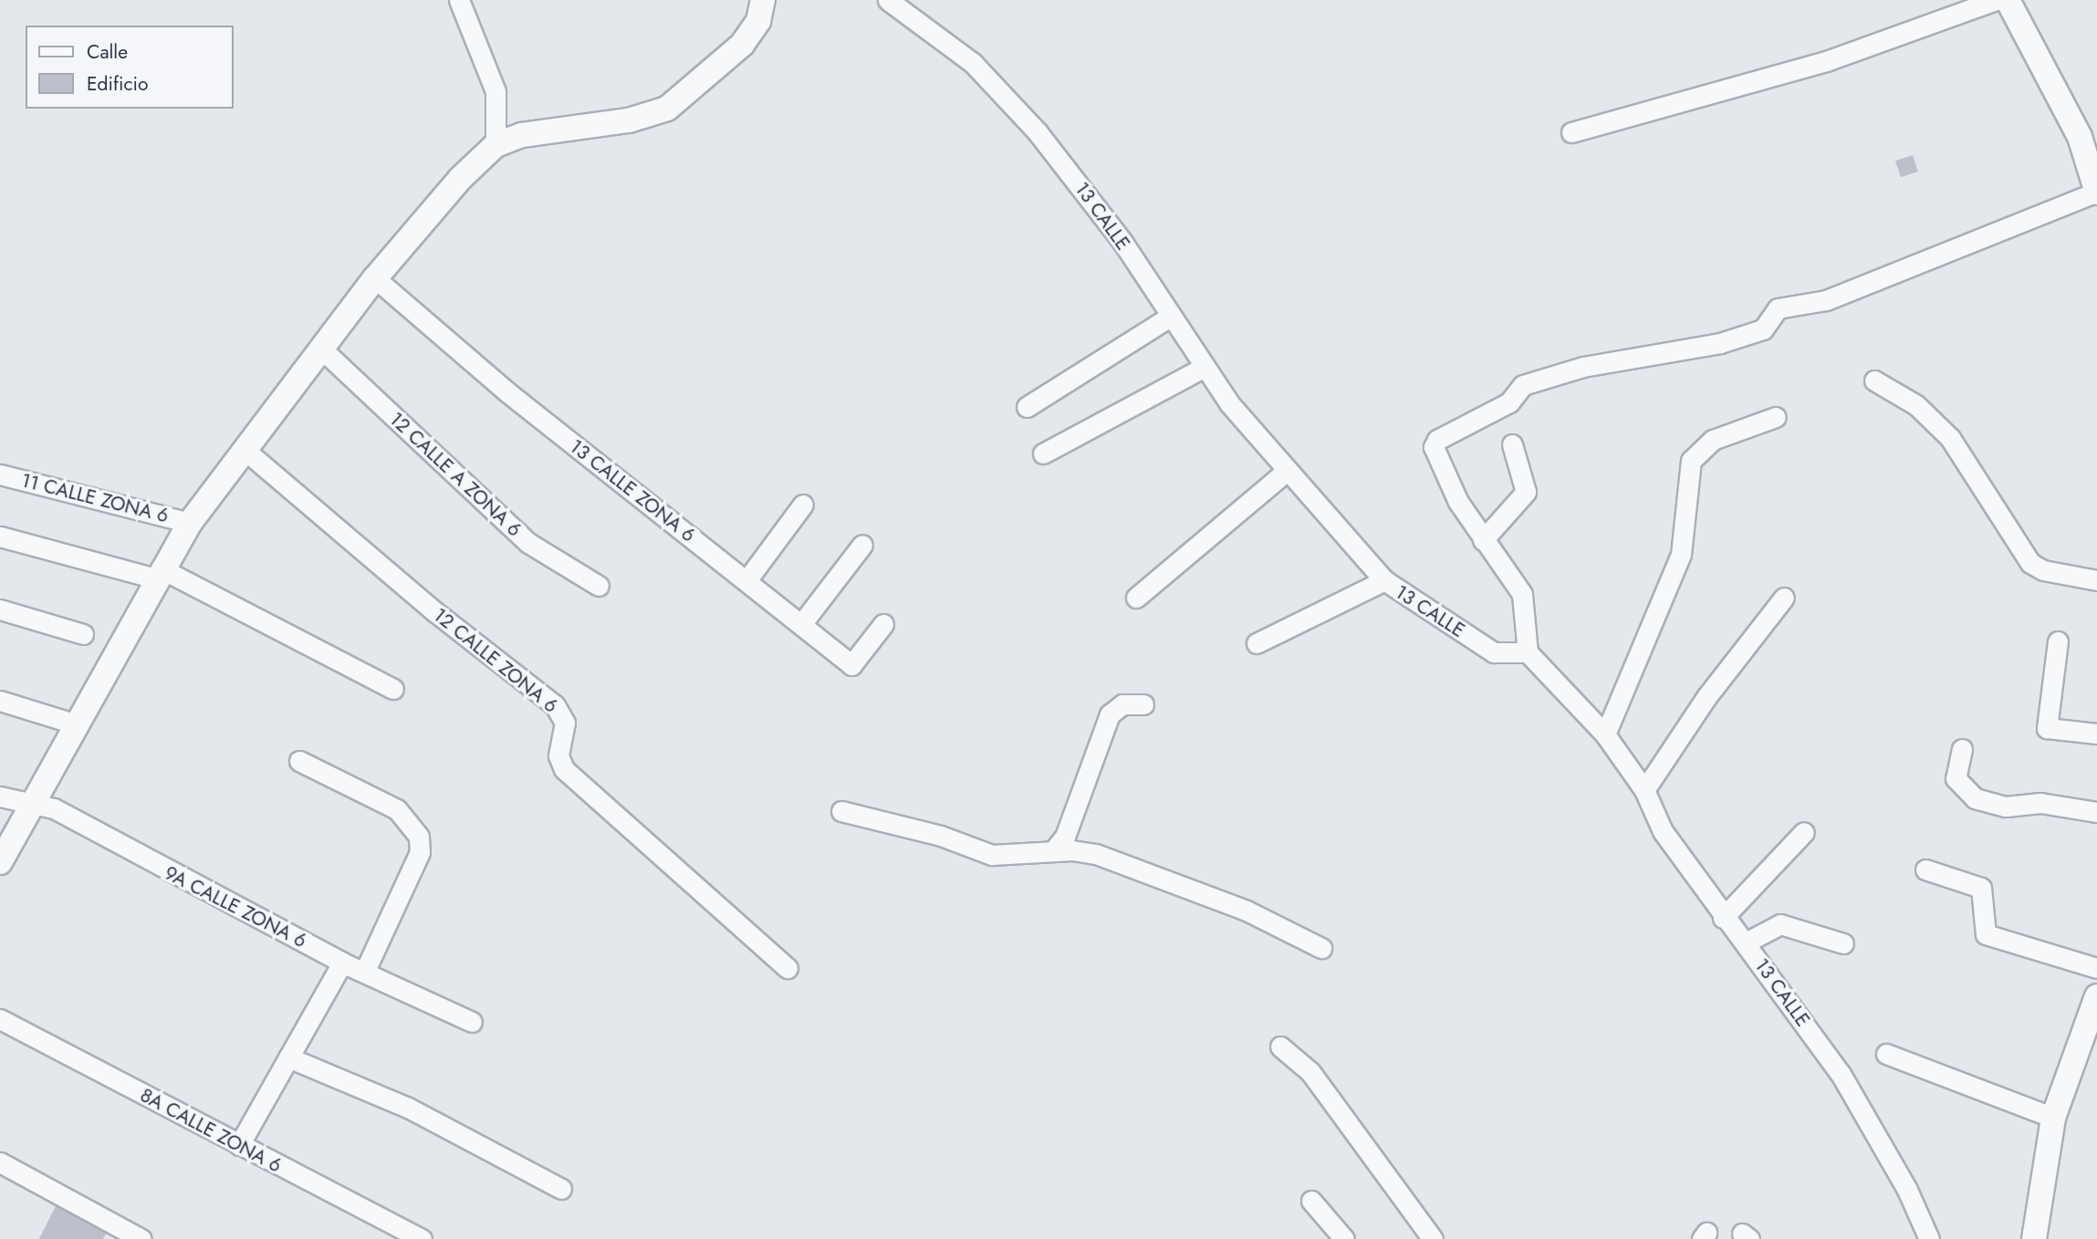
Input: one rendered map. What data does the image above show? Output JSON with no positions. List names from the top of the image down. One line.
{"streets":{"street":["13 CALLE","12 CALLE A ZONA 6","13 CALLE ZONA 6","11 CALLE ZONA 6","12 CALLE ZONA 6","9A CALLE ZONA 6","8A CALLE ZONA 6"]},"legend":["Calle","Edificio"]}
